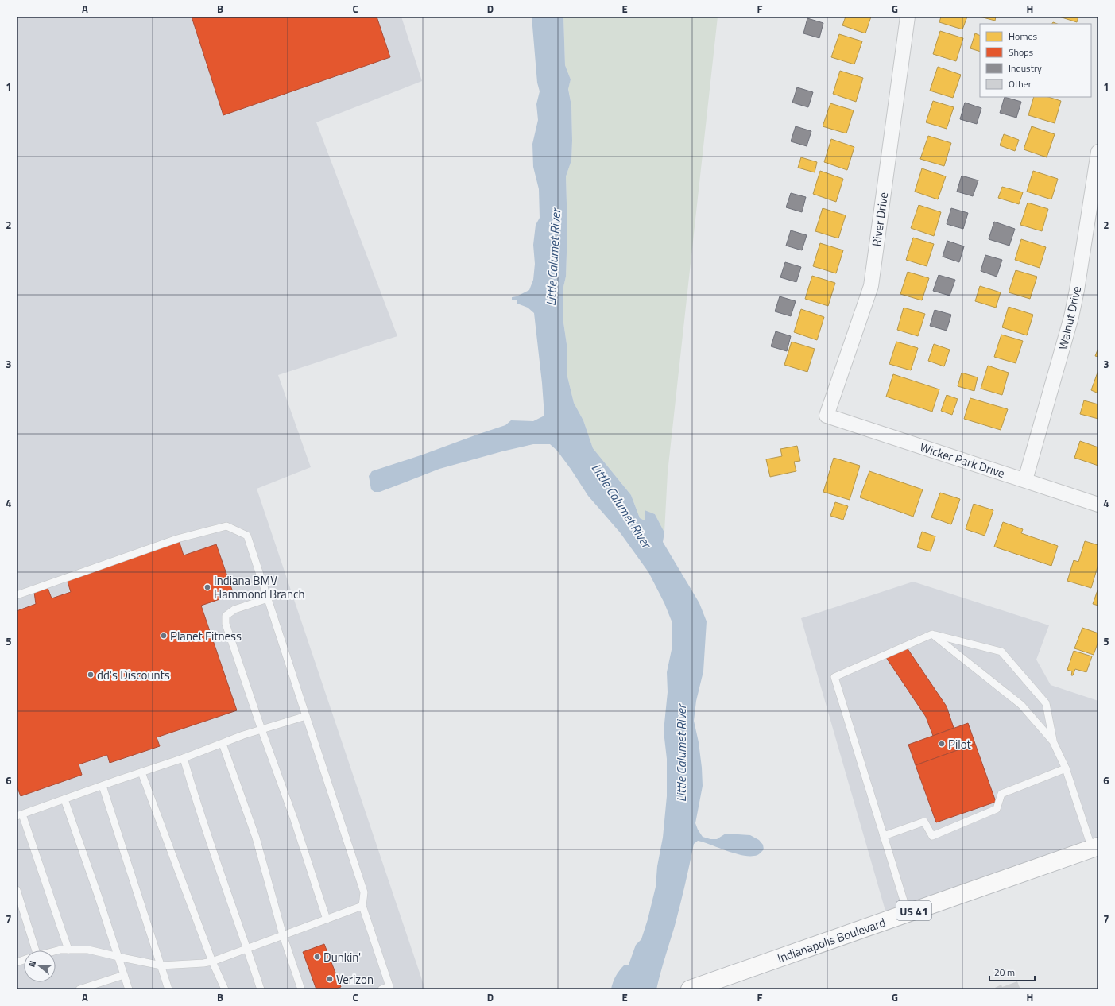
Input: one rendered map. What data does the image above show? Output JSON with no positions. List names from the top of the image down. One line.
{"streets":{"highway":["US 41","Indianapolis Boulevard"],"street":["River Drive","Walnut Drive","Wicker Park Drive"]},"crossings":[["River Drive","Wicker Park Drive"],["Walnut Drive","Wicker Park Drive"]],"water":["Little Calumet River"],"places":["Indiana BMV Hammond Branch","Planet Fitness","dd's Discounts","Pilot","Dunkin'","Verizon"],"legend":["Homes","Shops","Industry","Other"],"scale_bar":"20 m","north":"left","grid":{"columns":["A","B","C","D","E","F","G","H"],"rows":["1","2","3","4","5","6","7"]}}
